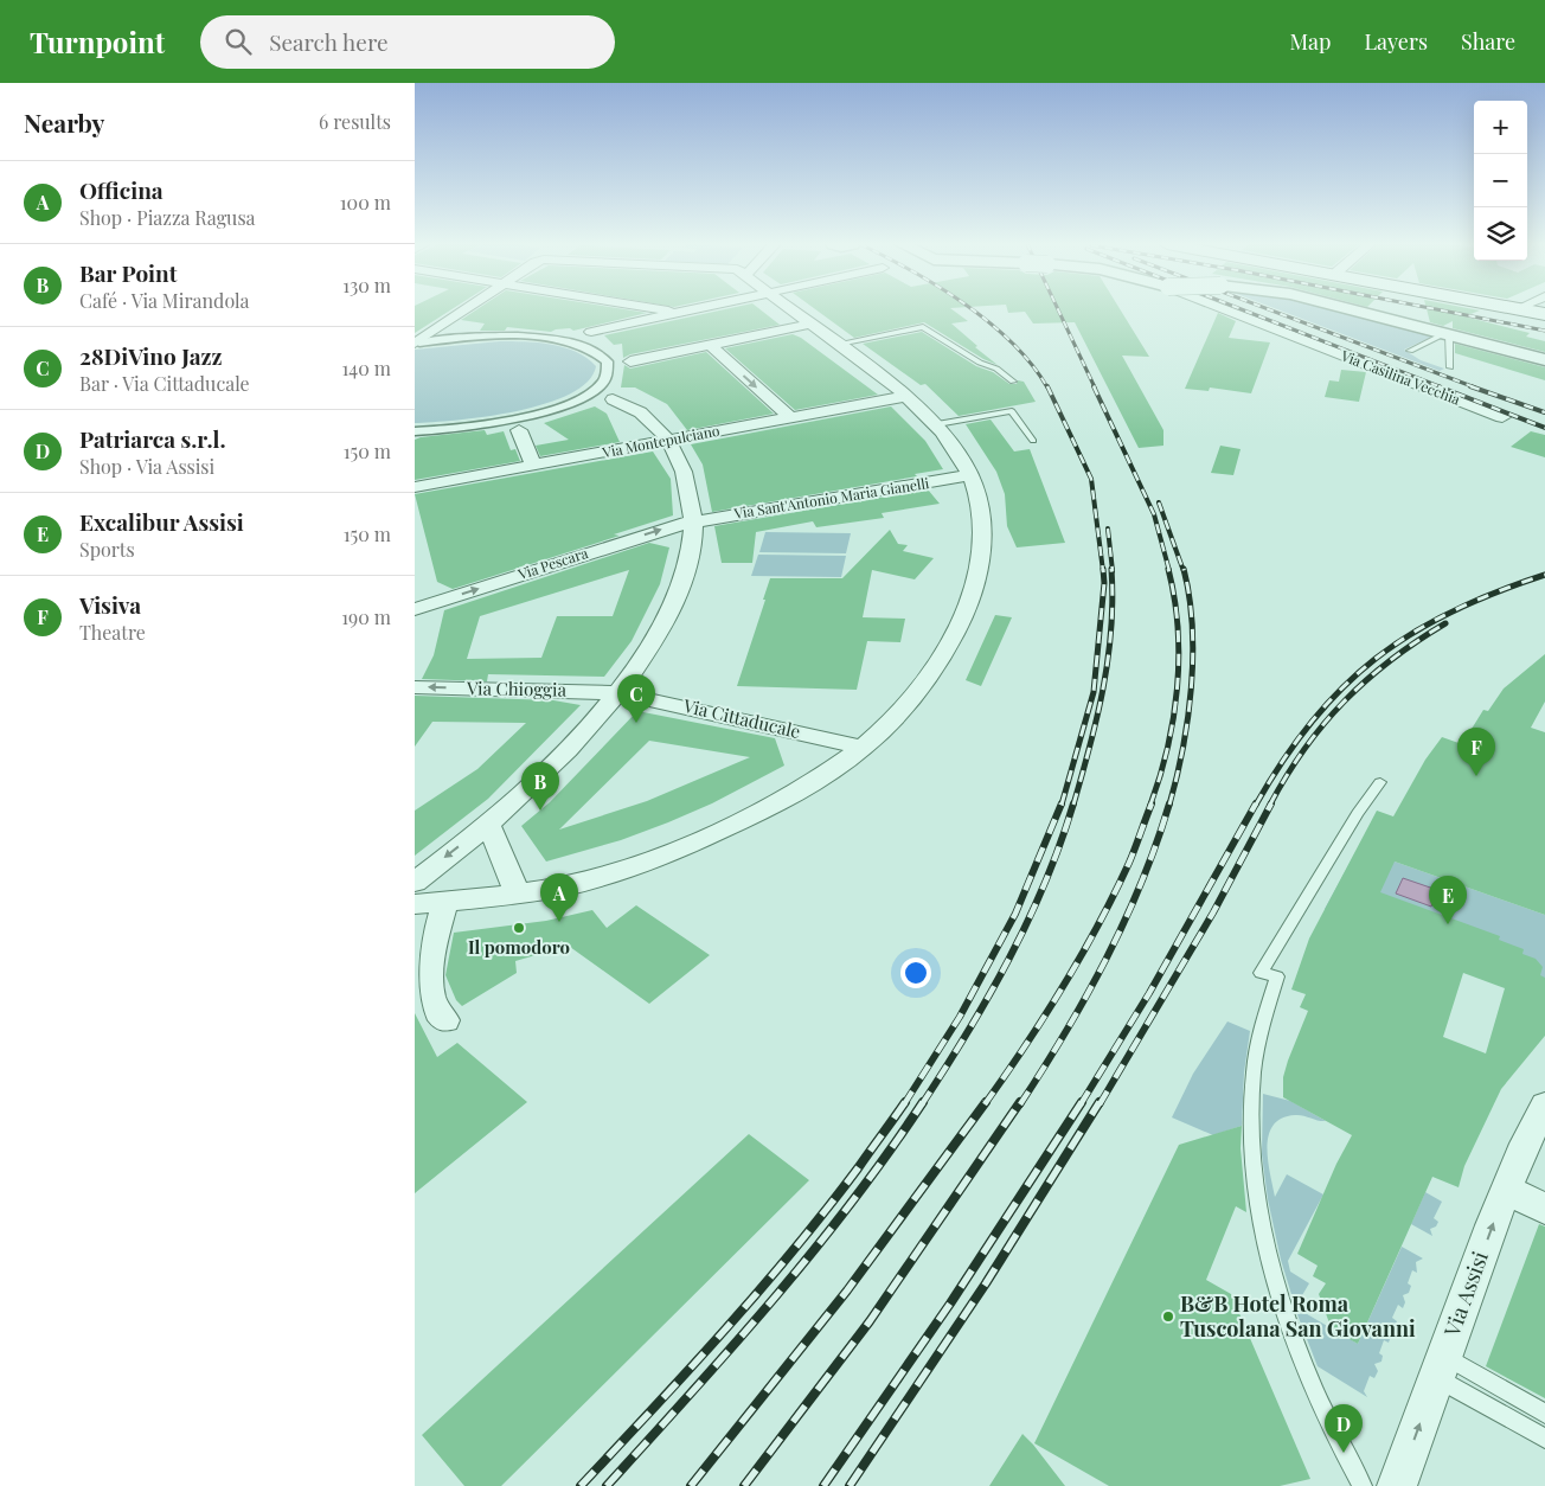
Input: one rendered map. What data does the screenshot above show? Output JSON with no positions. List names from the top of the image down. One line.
{"streets":{"street":["Via Casilina Vecchia","Via Montepulciano","Via Sant'Antonio Maria Gianelli","Via Pescara","Via Chioggia","Via Cittaducale","Via Assisi"]},"crossings":[["Via Sant'Antonio Maria Gianelli","Via Pescara"],["Via Chioggia","Via Cittaducale"]],"one_way":["Via Assisi"],"places":["Il pomodoro","B&B Hotel Roma Tuscolana San Giovanni"],"page":{"header":"Turnpoint","search":"Search here","nav":["Map","Layers","Share"],"heading":["Nearby","6 results"],"map_buttons":["+","−"],"list":[{"mark":"A","name":"Officina","note":"Shop · Piazza Ragusa","value":"100 m"},{"mark":"B","name":"Bar Point","note":"Café · Via Mirandola","value":"130 m"},{"mark":"C","name":"28DiVino Jazz","note":"Bar · Via Cittaducale","value":"140 m"},{"mark":"D","name":"Patriarca s.r.l.","note":"Shop · Via Assisi","value":"150 m"},{"mark":"E","name":"Excalibur Assisi","note":"Sports","value":"150 m"},{"mark":"F","name":"Visiva","note":"Theatre","value":"190 m"}],"pins":["C","F","B","A","E","D"]}}
